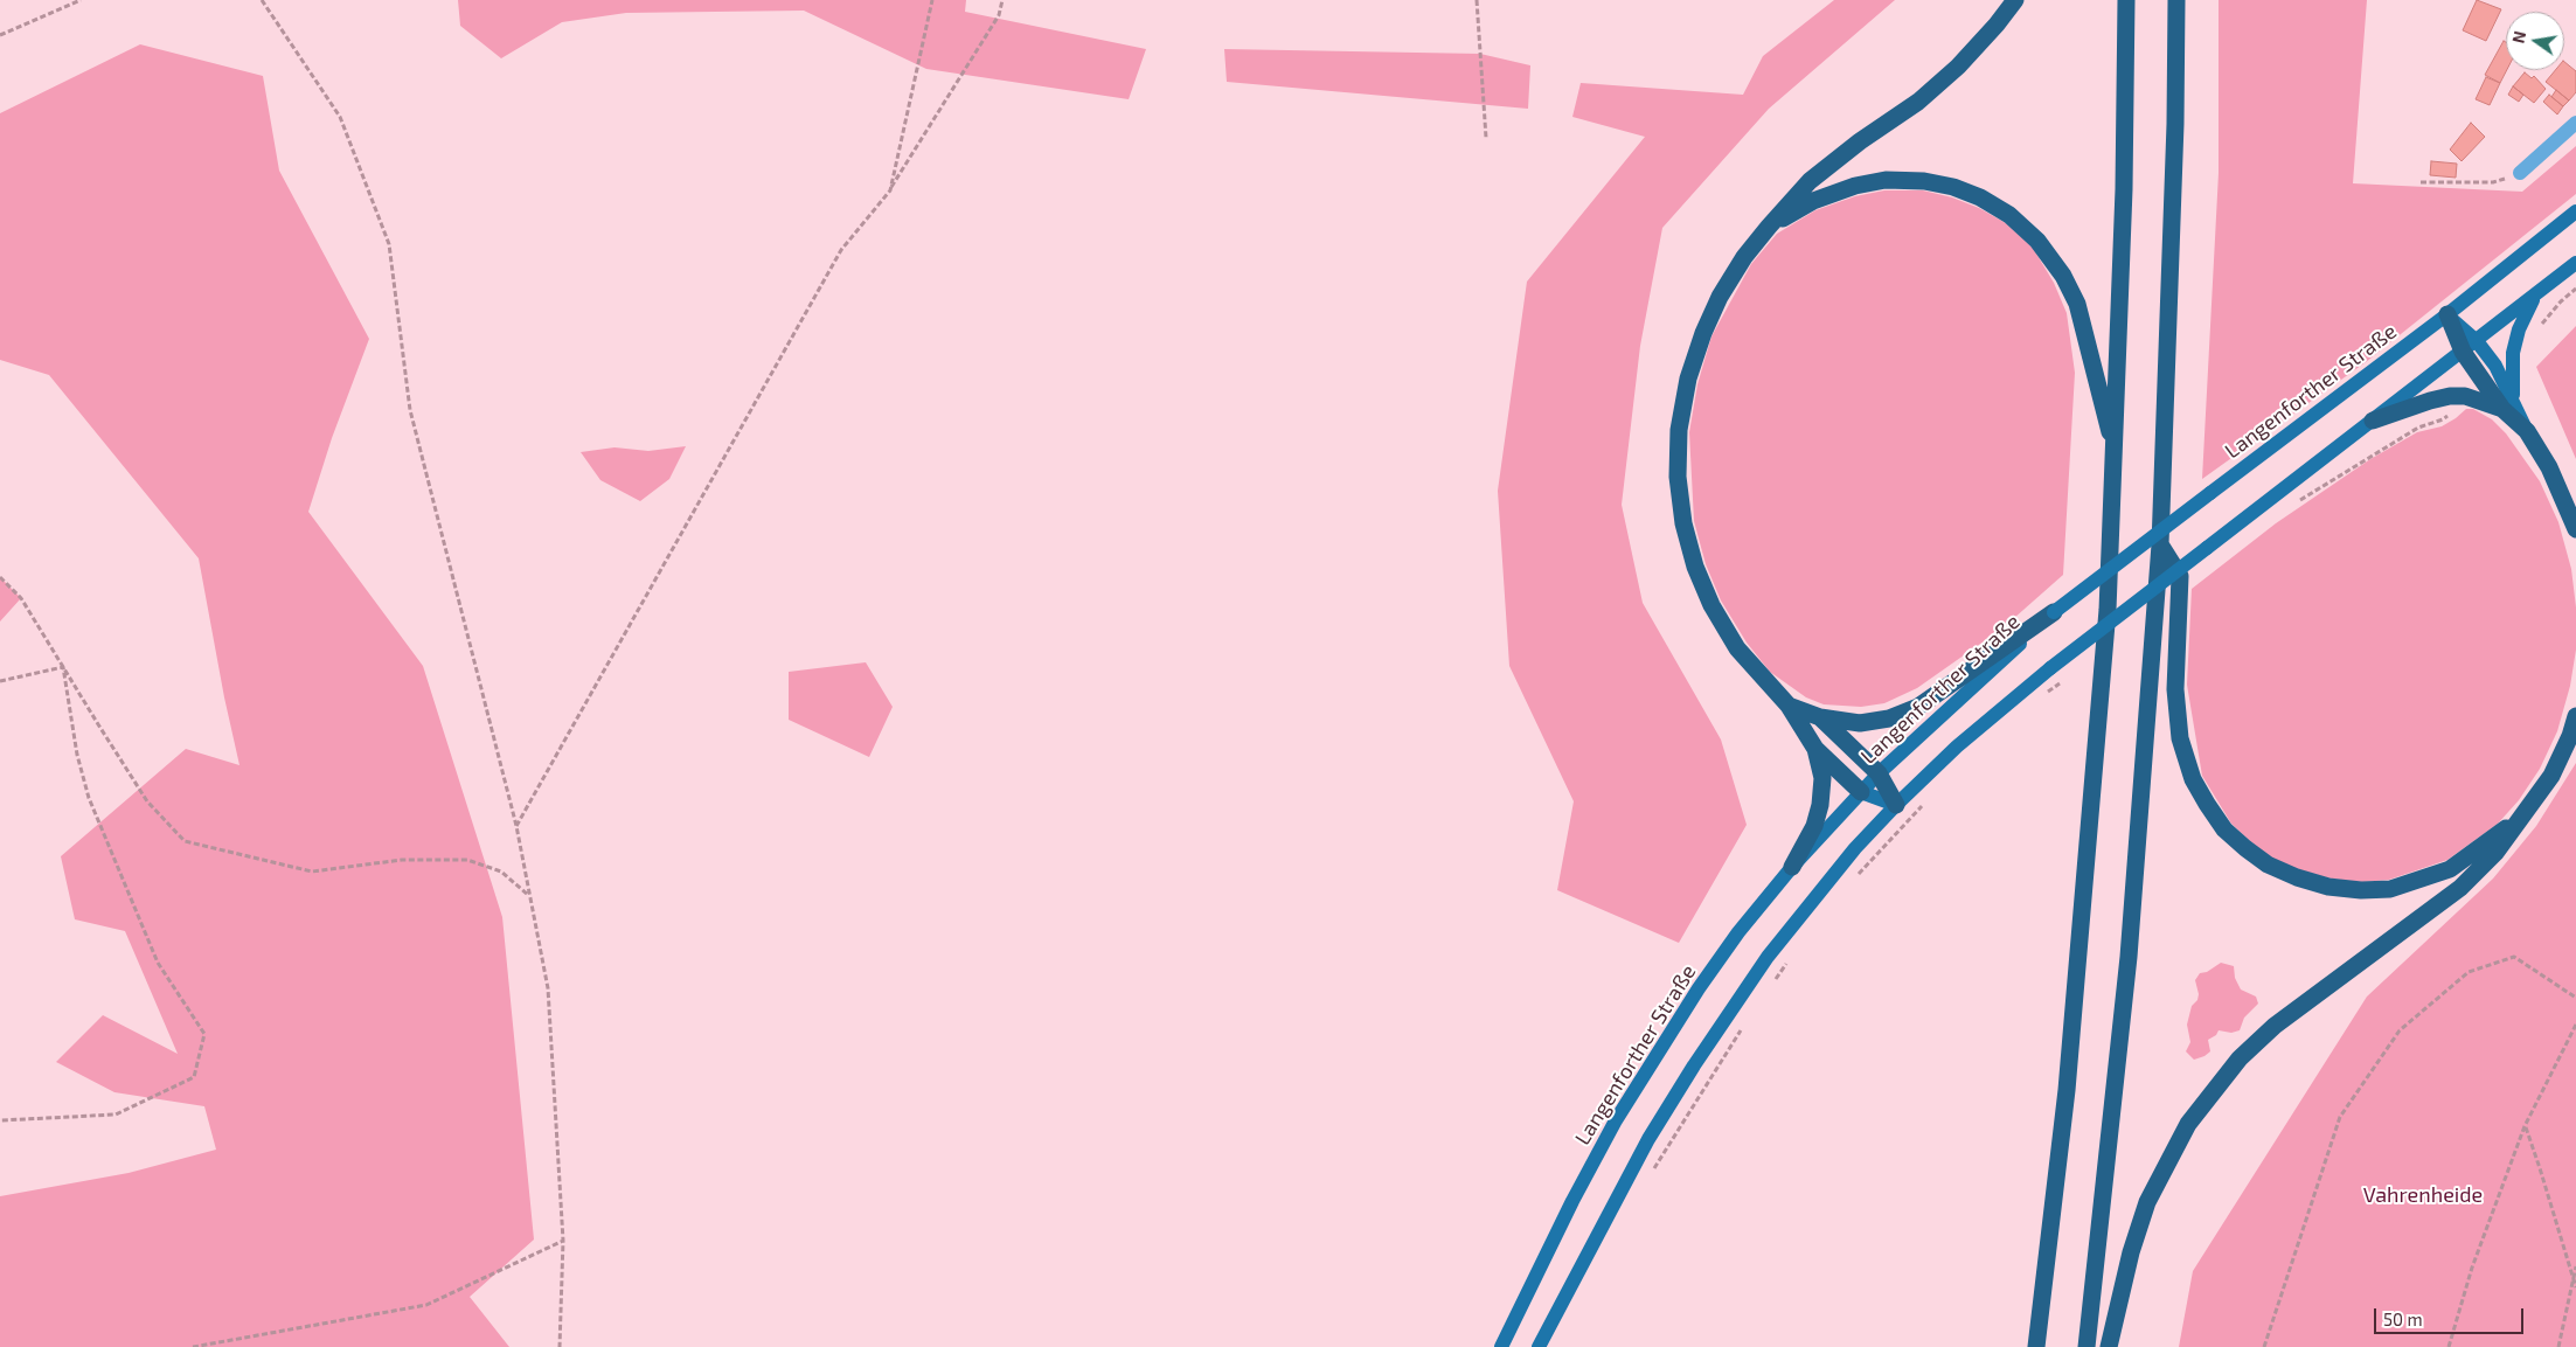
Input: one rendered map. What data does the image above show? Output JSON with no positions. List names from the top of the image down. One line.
{"streets":{"main road":["Langenforther Straße"]},"parks":["Vahrenheide"],"scale_bar":"50 m","north":"left"}
